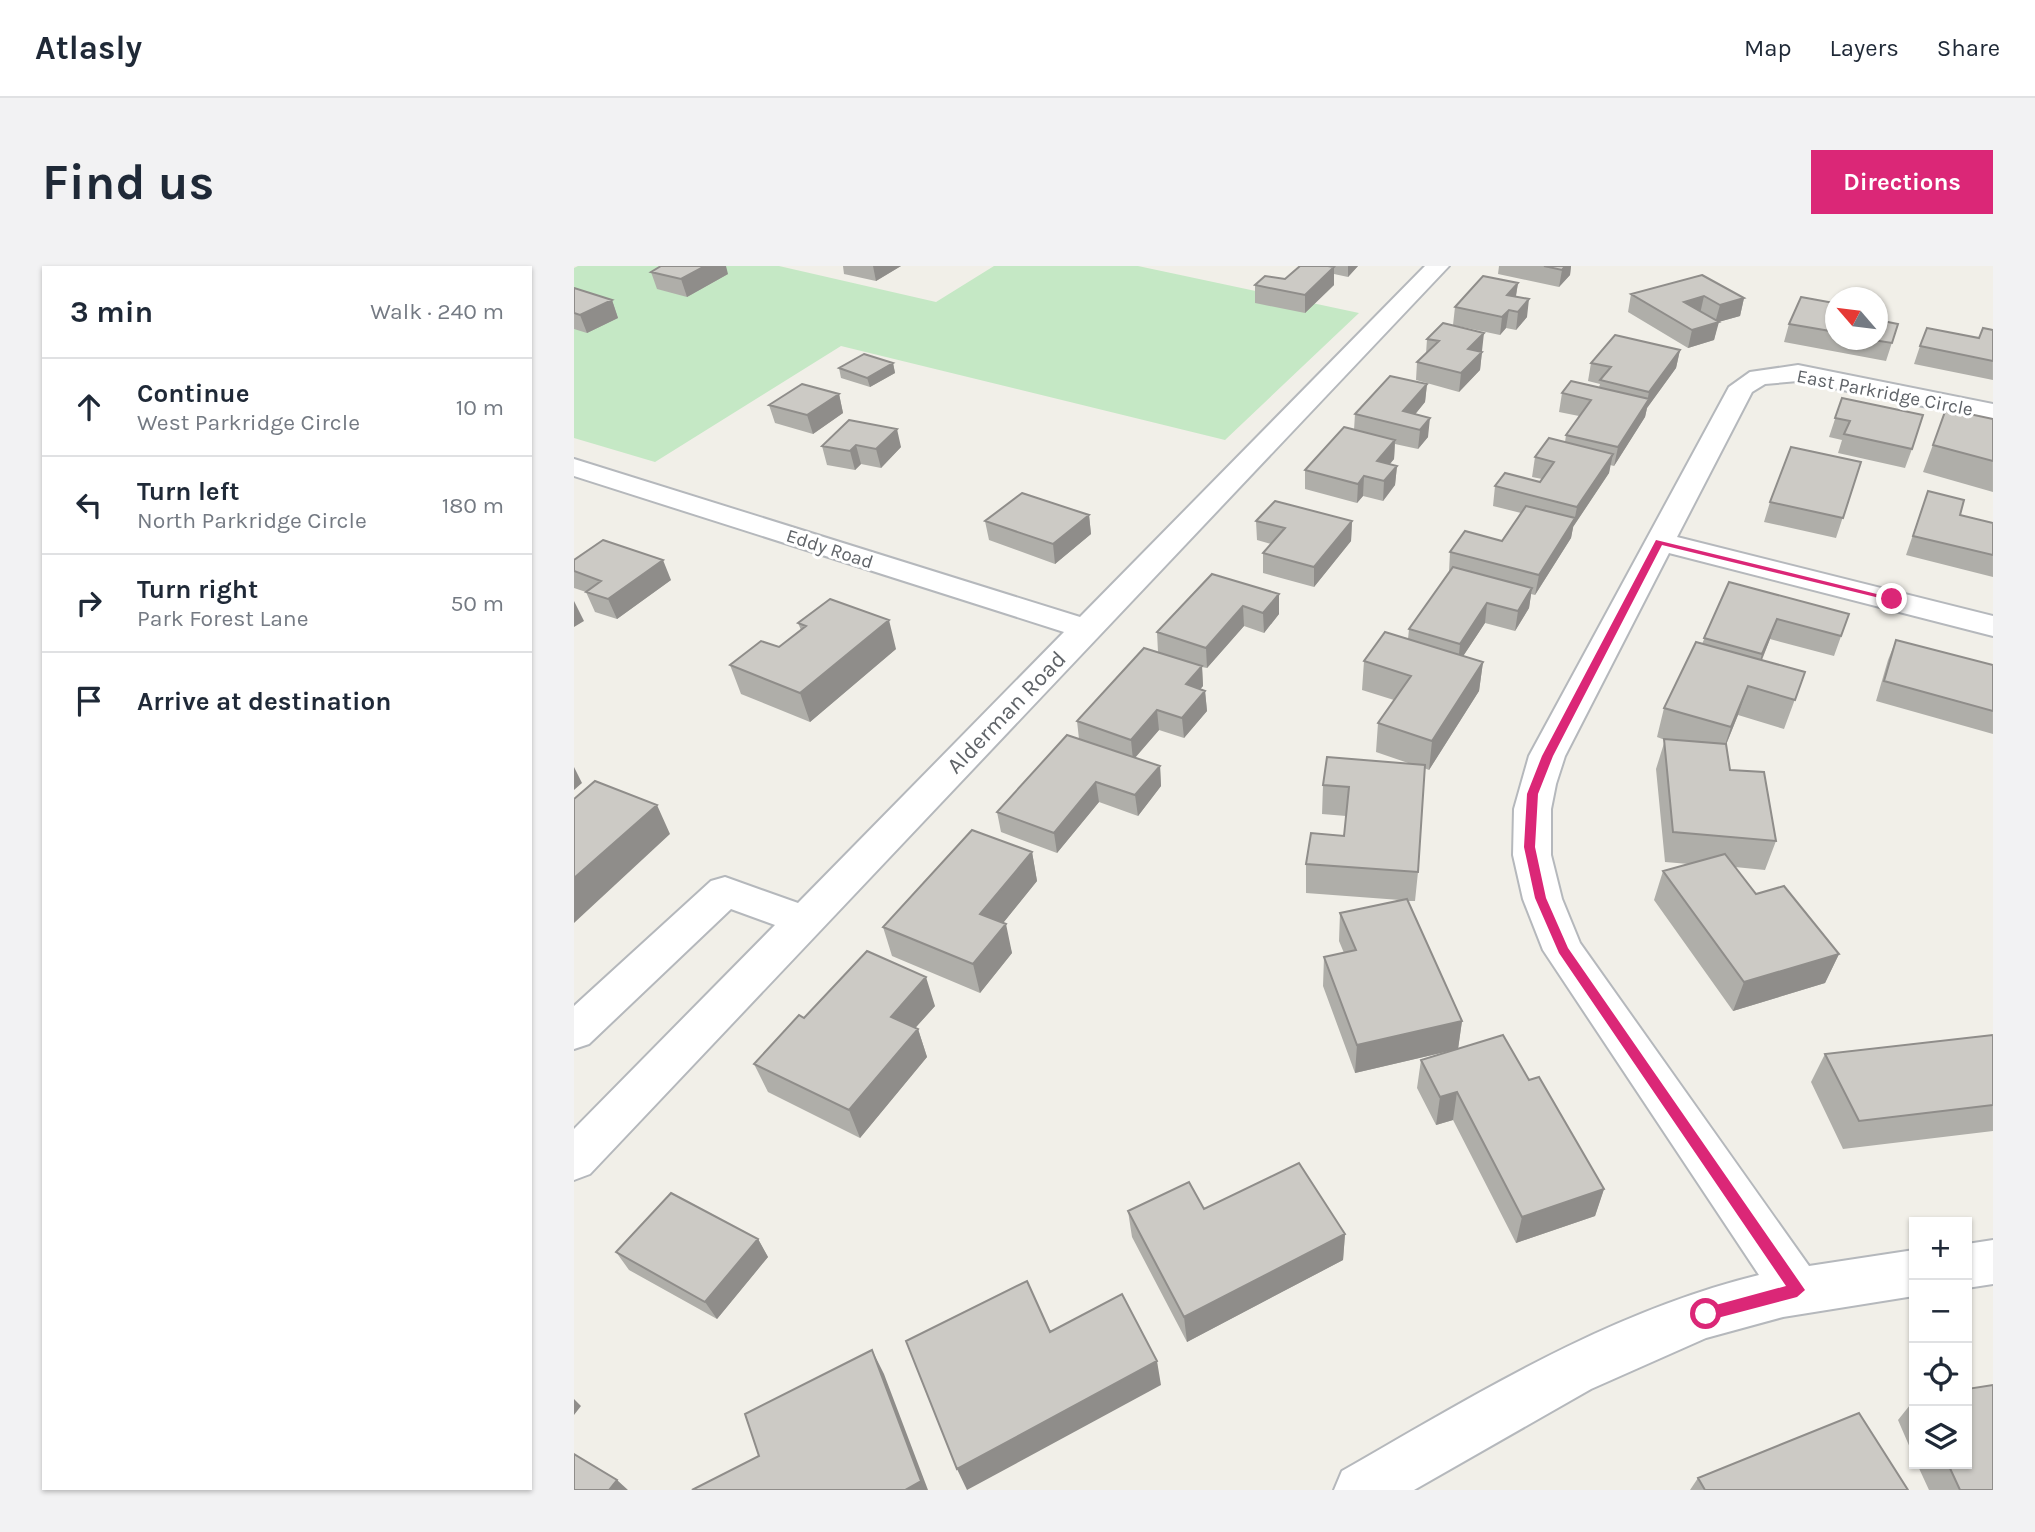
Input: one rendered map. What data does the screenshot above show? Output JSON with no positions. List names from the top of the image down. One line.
{"streets":{"street":["East Parkridge Circle","Eddy Road","Alderman Road"]},"crossings":[["Eddy Road","Alderman Road"]],"north":"top left","page":{"header":"Atlasly","nav":["Map","Layers","Share"],"buttons":"Directions","title":"Find us","heading":["3 min","Walk · 240 m"],"list":[["Continue","West Parkridge Circle","10 m"],["Turn left","North Parkridge Circle","180 m"],["Turn right","Park Forest Lane","50 m"],"Arrive at destination"],"map_buttons":["+","−"]}}
